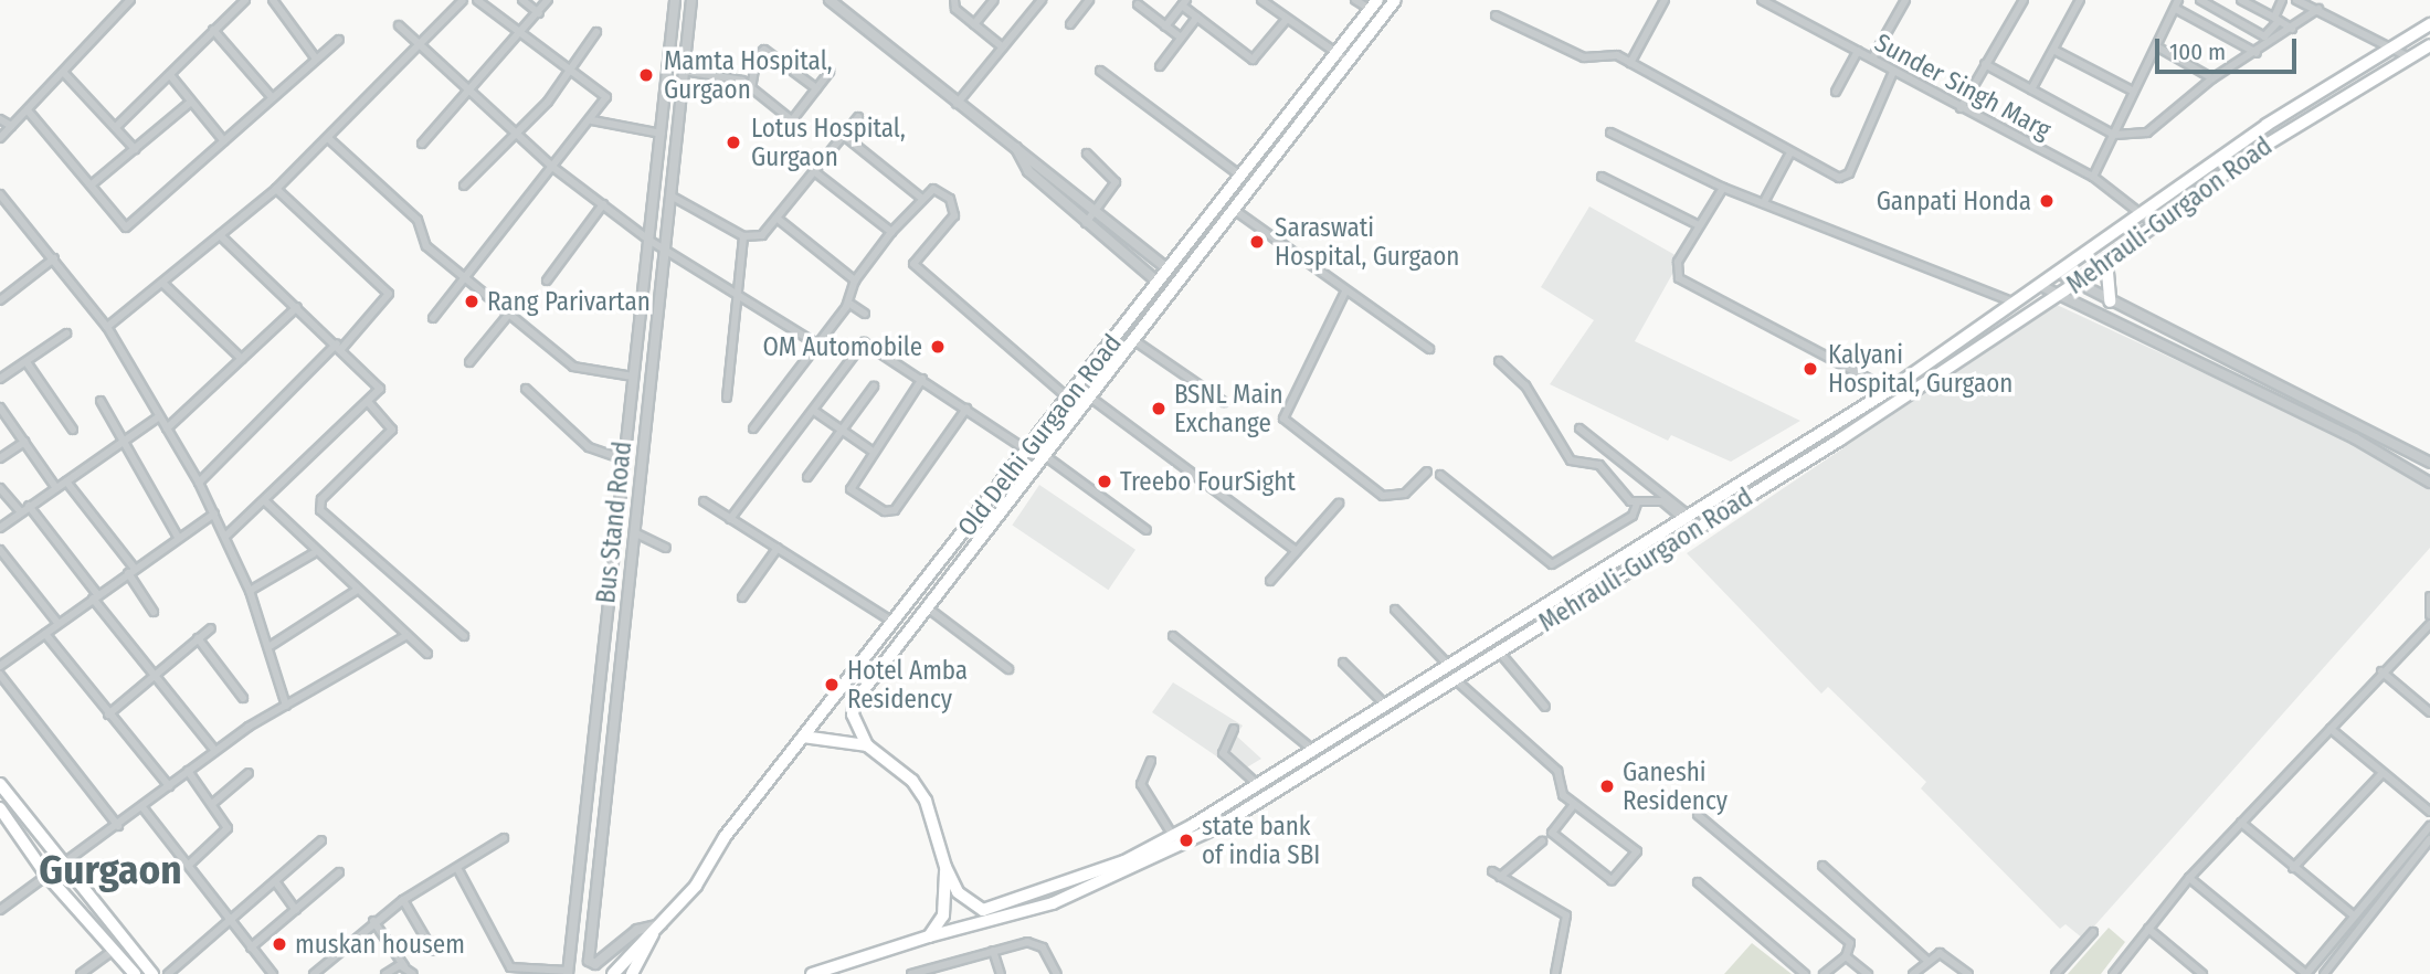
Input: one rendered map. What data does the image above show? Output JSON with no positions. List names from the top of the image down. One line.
{"streets":{"main road":["Mehrauli-Gurgaon Road","Old Delhi Gurgaon Road"],"street":["Sunder Singh Marg","Bus Stand Road"]},"crossings":[["Sunder Singh Marg","Mehrauli-Gurgaon Road"],["Old Delhi Gurgaon Road","Bus Stand Road"]],"districts":["Gurgaon"],"places":["Mamta Hospital, Gurgaon","Lotus Hospital, Gurgaon","Ganpati Honda","Saraswati Hospital, Gurgaon","Rang Parivartan","OM Automobile","Kalyani Hospital, Gurgaon","BSNL Main Exchange","Treebo FourSight","Hotel Amba Residency","Ganeshi Residency","state bank of india SBI","muskan housem"],"scale_bar":"100 m"}
